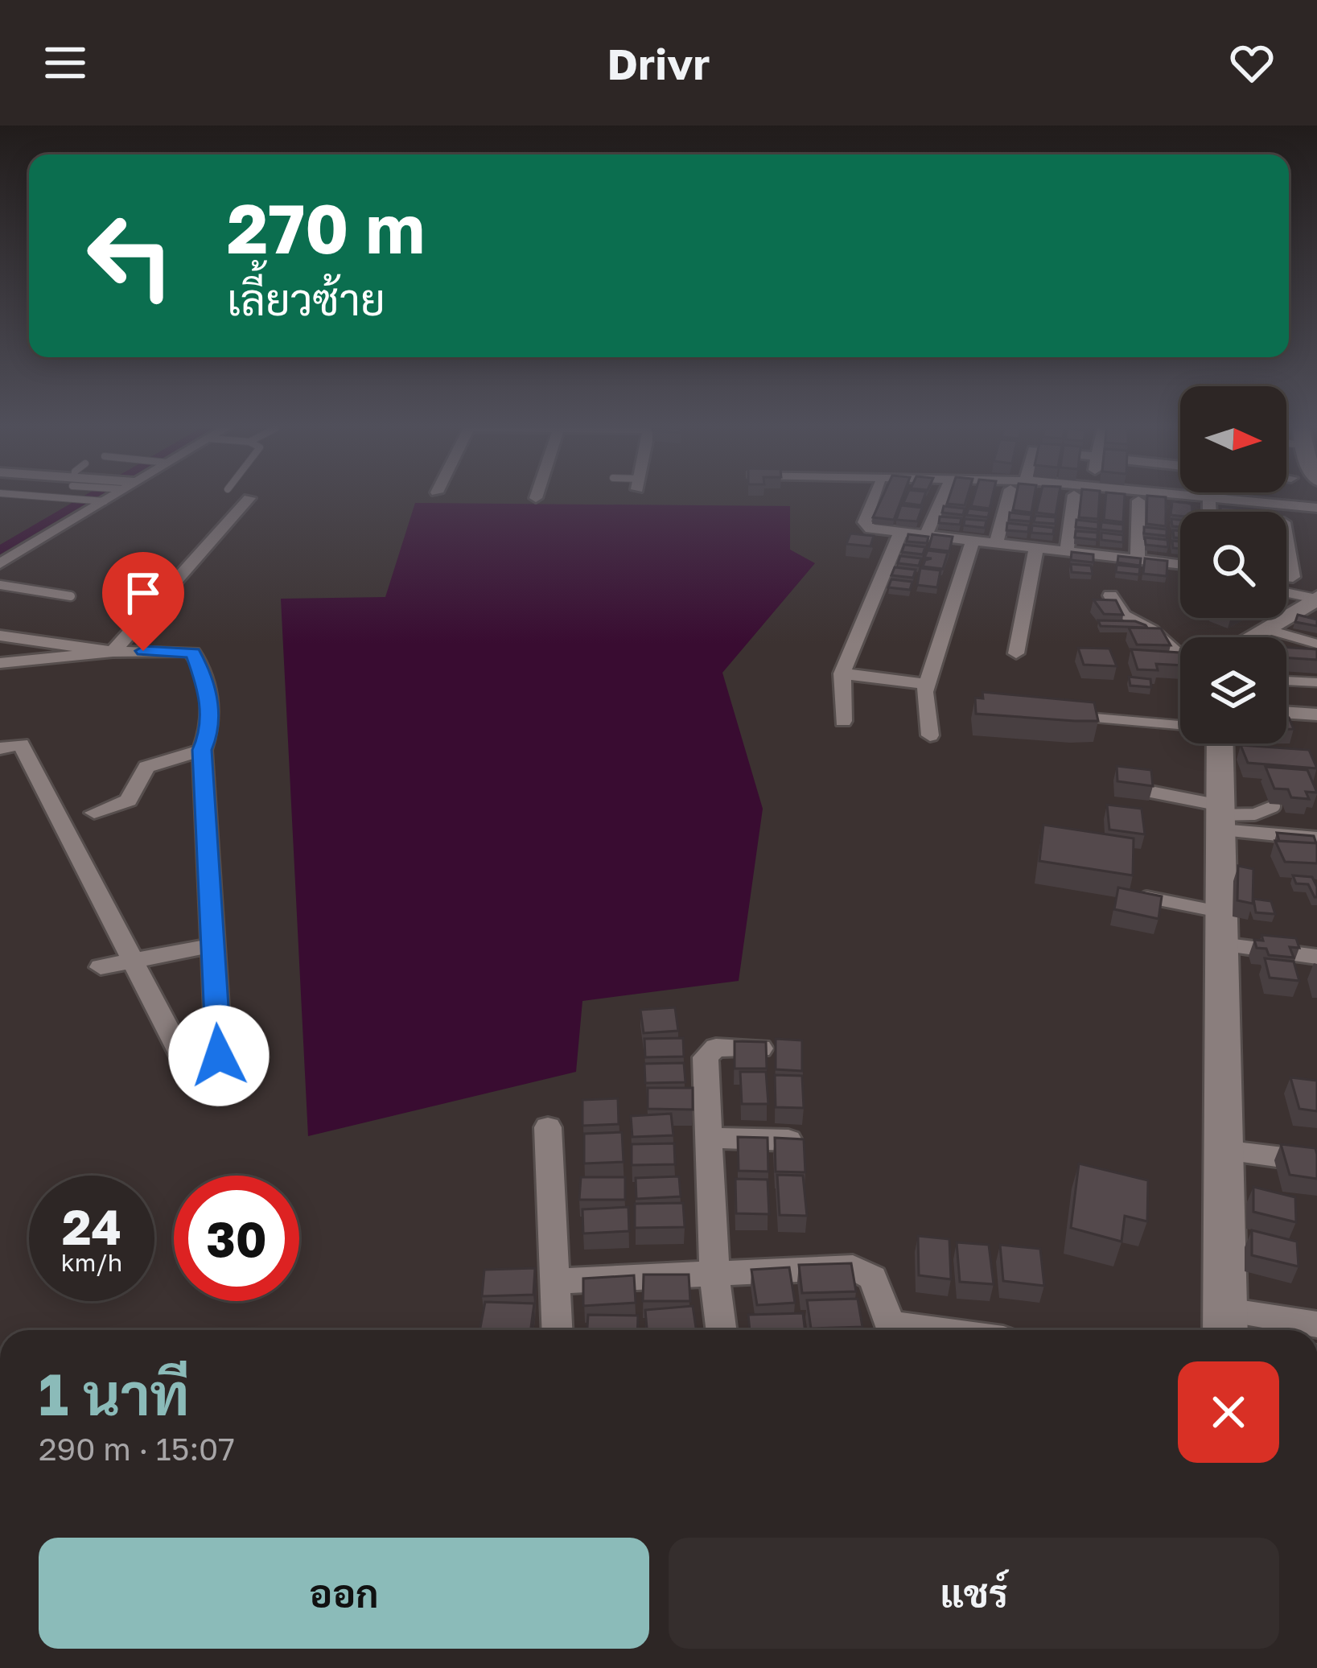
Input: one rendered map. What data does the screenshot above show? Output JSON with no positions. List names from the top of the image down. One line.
{"north":"right","page":{"header":"Drivr","turn":["270 m","เลี้ยวซ้าย"],"speed":"24 km/h","limit":"30","heading":["1 นาที","290 m · 15:07"],"buttons":["ออก","แชร์"]}}
